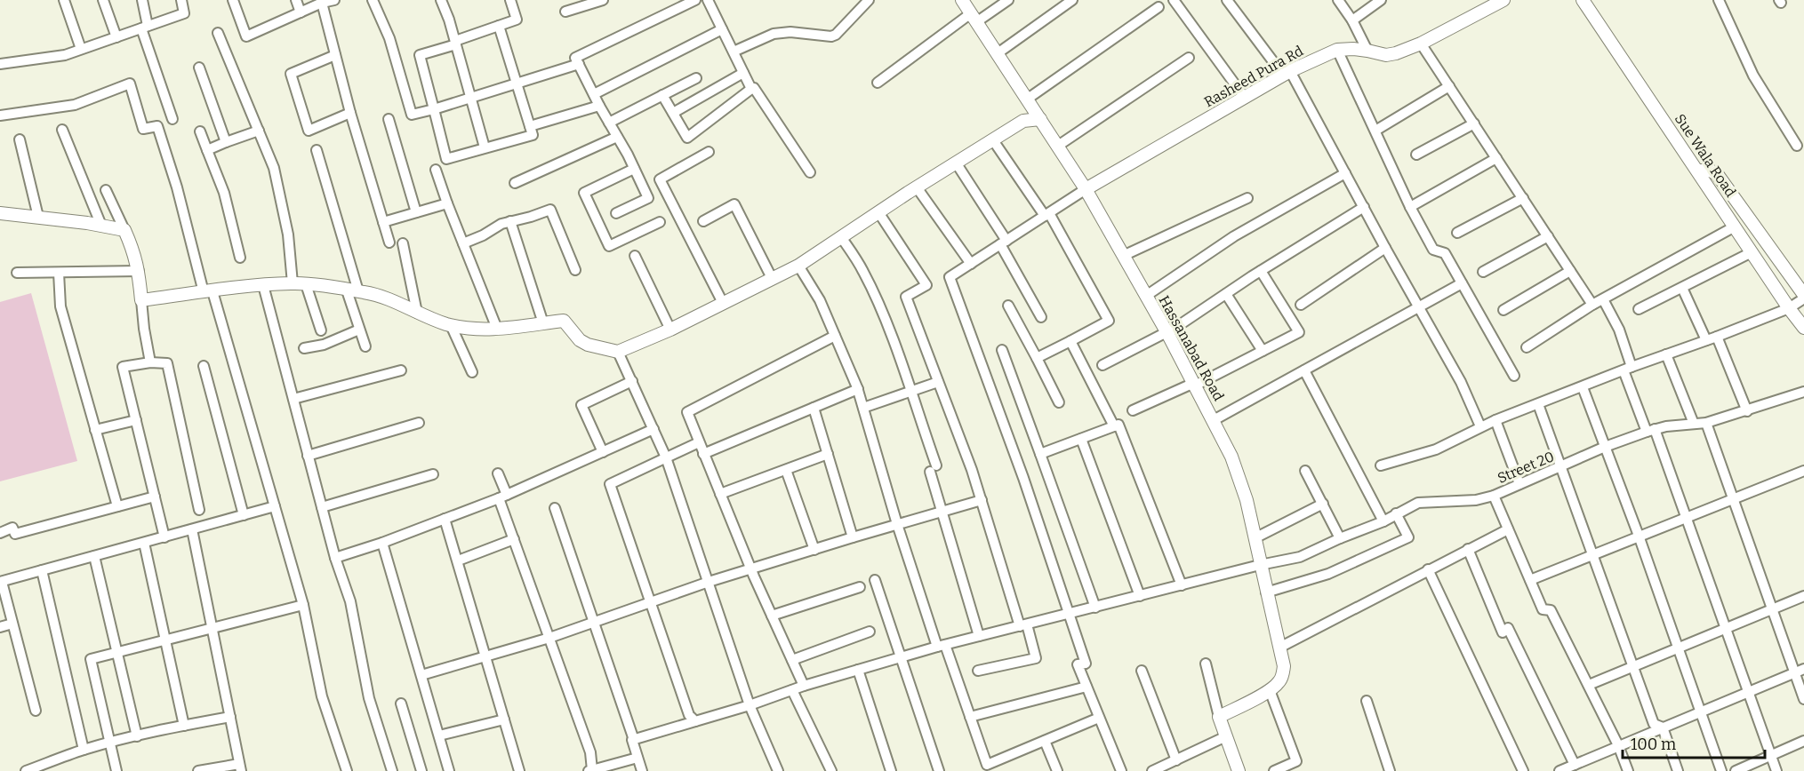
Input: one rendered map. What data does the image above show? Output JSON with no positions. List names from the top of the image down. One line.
{"streets":{"street":["Rasheed Pura Rd","Sue Wala Road","Hassanabad Road","Street 20"]},"crossings":[["Rasheed Pura Rd","Hassanabad Road"],["Hassanabad Road","Street 20"]],"scale_bar":"100 m"}
